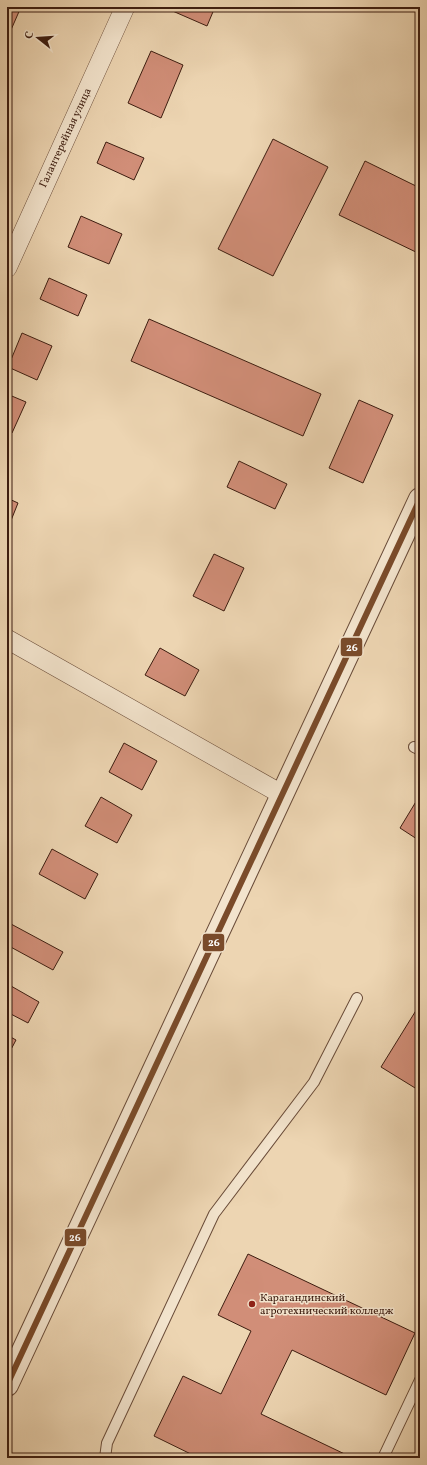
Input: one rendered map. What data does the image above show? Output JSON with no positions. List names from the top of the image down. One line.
{"streets":{"street":["Галантерейная улица"]},"places":["Карагандинский агротехнический колледж"],"lines":["transit line 26"],"north":"left"}
